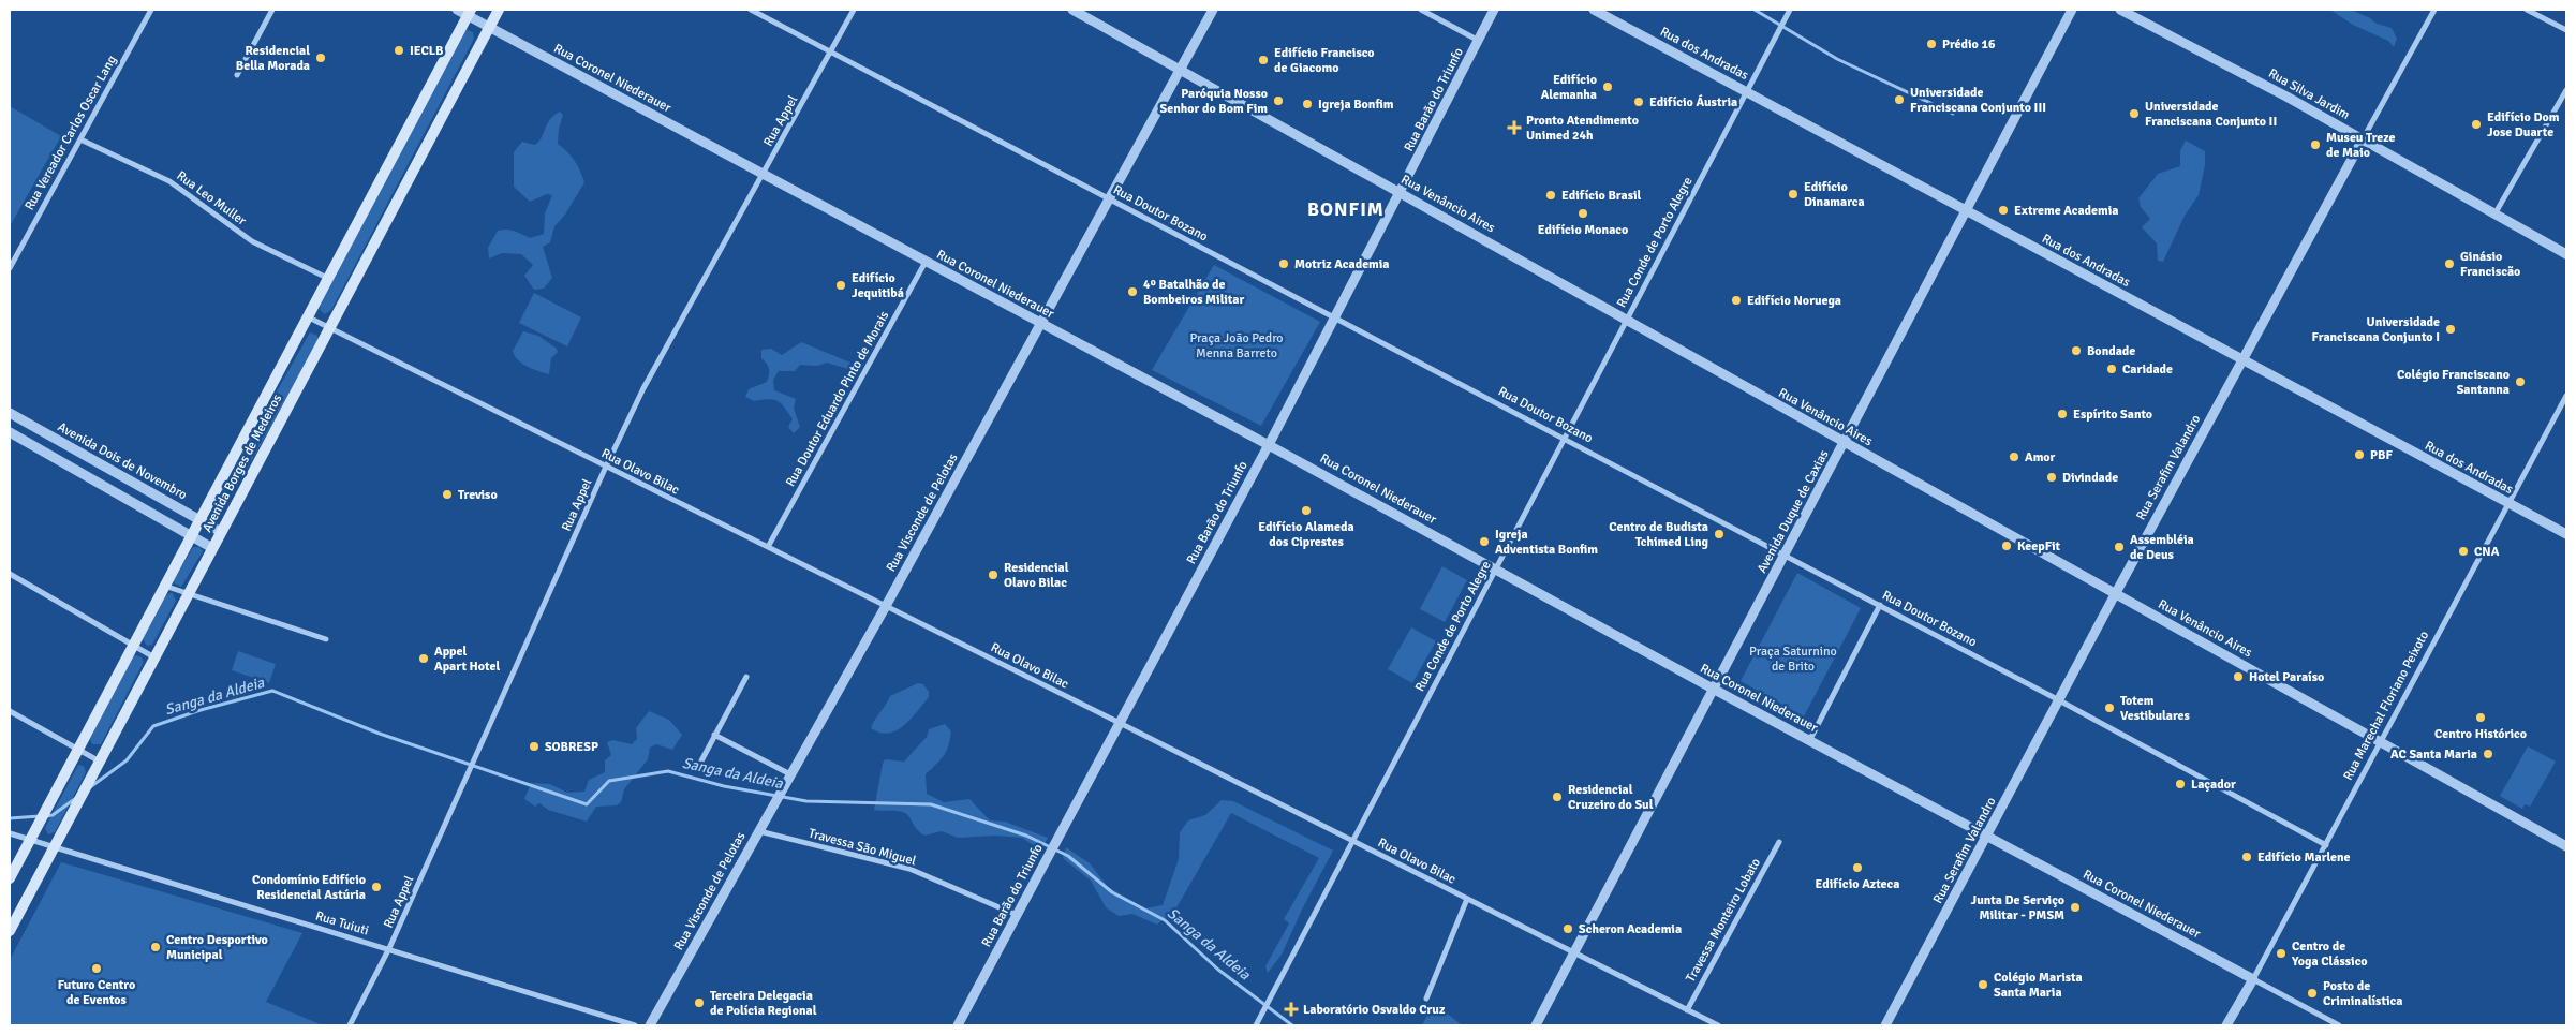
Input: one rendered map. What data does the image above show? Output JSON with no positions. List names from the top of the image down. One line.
{"streets":{"main road":["Avenida Borges de Medeiros"],"street":["Rua dos Andradas","Rua Coronel Niederauer","Rua Silva Jardim","Rua Barão do Triunfo","Rua Appel","Rua Vereador Carlos Oscar Lang","Rua Leo Muller","Rua Venâncio Aires","Rua Doutor Bozano","Rua Conde de Porto Alegre","Rua Doutor Eduardo Pinto de Morais","Avenida Dois de Novembro","Rua Serafim Valandro","Rua Olavo Bilac","Avenida Duque de Caxias","Rua Visconde de Pelotas","Rua Marechal Floriano Peixoto","Travessa São Miguel","Travessa Monteiro Lobato","Rua Tuiuti"]},"crossings":[["Rua dos Andradas","Rua Conde de Porto Alegre"],["Rua dos Andradas","Rua Serafim Valandro"],["Rua dos Andradas","Avenida Duque de Caxias"],["Rua dos Andradas","Rua Marechal Floriano Peixoto"],["Rua Coronel Niederauer","Rua Barão do Triunfo"],["Rua Coronel Niederauer","Rua Appel"],["Rua Coronel Niederauer","Rua Conde de Porto Alegre"],["Rua Coronel Niederauer","Rua Doutor Eduardo Pinto de Morais"],["Rua Coronel Niederauer","Avenida Borges de Medeiros"],["Rua Coronel Niederauer","Rua Serafim Valandro"],["Rua Coronel Niederauer","Avenida Duque de Caxias"],["Rua Coronel Niederauer","Rua Visconde de Pelotas"],["Rua Coronel Niederauer","Rua Marechal Floriano Peixoto"],["Rua Silva Jardim","Rua Serafim Valandro"],["Rua Barão do Triunfo","Rua Venâncio Aires"],["Rua Barão do Triunfo","Rua Doutor Bozano"],["Rua Barão do Triunfo","Rua Olavo Bilac"],["Rua Barão do Triunfo","Travessa São Miguel"],["Rua Appel","Rua Doutor Bozano"],["Rua Appel","Rua Olavo Bilac"],["Rua Appel","Rua Tuiuti"],["Rua Vereador Carlos Oscar Lang","Rua Leo Muller"],["Rua Leo Muller","Avenida Borges de Medeiros"],["Rua Venâncio Aires","Rua Conde de Porto Alegre"],["Rua Venâncio Aires","Rua Serafim Valandro"],["Rua Venâncio Aires","Avenida Duque de Caxias"],["Rua Venâncio Aires","Rua Visconde de Pelotas"],["Rua Venâncio Aires","Rua Marechal Floriano Peixoto"],["Rua Doutor Bozano","Rua Conde de Porto Alegre"],["Rua Doutor Bozano","Rua Serafim Valandro"],["Rua Doutor Bozano","Avenida Duque de Caxias"],["Rua Doutor Bozano","Rua Visconde de Pelotas"],["Rua Doutor Bozano","Rua Marechal Floriano Peixoto"],["Rua Conde de Porto Alegre","Rua Olavo Bilac"],["Rua Doutor Eduardo Pinto de Morais","Rua Olavo Bilac"],["Avenida Dois de Novembro","Avenida Borges de Medeiros"],["Avenida Borges de Medeiros","Rua Olavo Bilac"],["Avenida Borges de Medeiros","Rua Tuiuti"],["Rua Olavo Bilac","Avenida Duque de Caxias"],["Rua Olavo Bilac","Rua Visconde de Pelotas"],["Rua Olavo Bilac","Travessa Monteiro Lobato"],["Rua Visconde de Pelotas","Travessa São Miguel"]],"districts":["BONFIM"],"water":["Sanga da Aldeia"],"parks":["Praça João Pedro Menna Barreto","Praça Saturnino de Brito"],"places":{"other":["Prédio 16","IECLB","Residencial Bella Morada","Edifício Francisco de Giacomo","Edifício Alemanha","Universidade Franciscana Conjunto III","Paróquia Nosso Senhor do Bom Fim","Edifício Áustria","Igreja Bonfim","Universidade Franciscana Conjunto II","Edifício Dom Jose Duarte","Museu Treze de Maio","Edifício Dinamarca","Edifício Brasil","Extreme Academia","Edifício Monaco","Motriz Academia","Ginásio Franciscão","Edifício Jequitibá","4º Batalhão de Bombeiros Militar","Edifício Noruega","Universidade Franciscana Conjunto I","Bondade","Caridade","Colégio Franciscano Santanna","Espírito Santo","PBF","Amor","Divindade","Treviso","Edifício Alameda dos Ciprestes","Centro de Budista Tchimed Ling","Igreja Adventista Bonfim","KeepFit","Assembléia de Deus","CNA","Residencial Olavo Bilac","Appel Apart Hotel","Hotel Paraíso","Totem Vestibulares","Centro Histórico","SOBRESP","AC Santa Maria","Laçador","Residencial Cruzeiro do Sul","Edifício Marlene","Edifício Azteca","Condomínio Edifício Residencial Astúria","Junta De Serviço Militar - PMSM","Scheron Academia","Centro Desportivo Municipal","Centro de Yoga Clássico","Futuro Centro de Eventos","Colégio Marista Santa Maria","Posto de Criminalística","Terceira Delegacia de Polícia Regional"],"health":["Pronto Atendimento Unimed 24h","Laboratório Osvaldo Cruz"]}}
